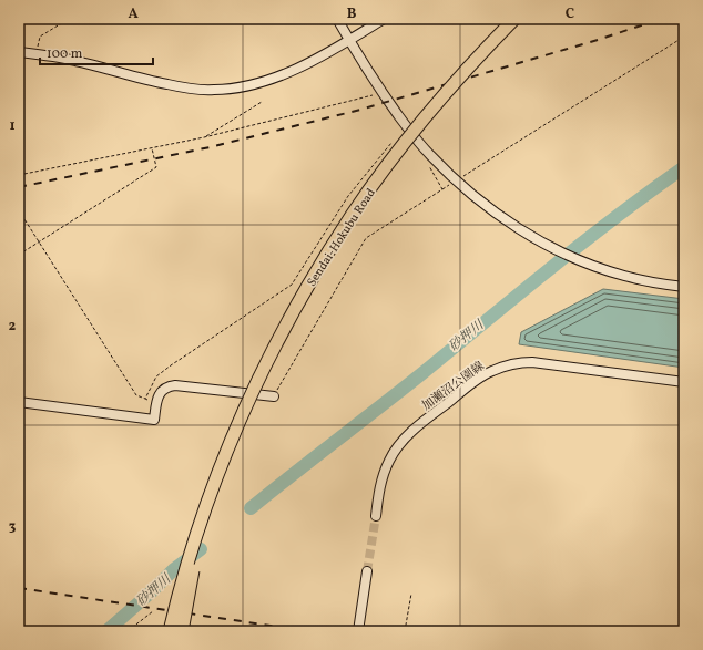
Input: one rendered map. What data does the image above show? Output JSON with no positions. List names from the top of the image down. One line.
{"streets":{"highway":["Sendai-Hokubu Road"],"street":["加瀬沼公園線"]},"water":["砂押川"],"scale_bar":"100 m","grid":{"columns":["A","B","C"],"rows":["1","2","3"]}}
